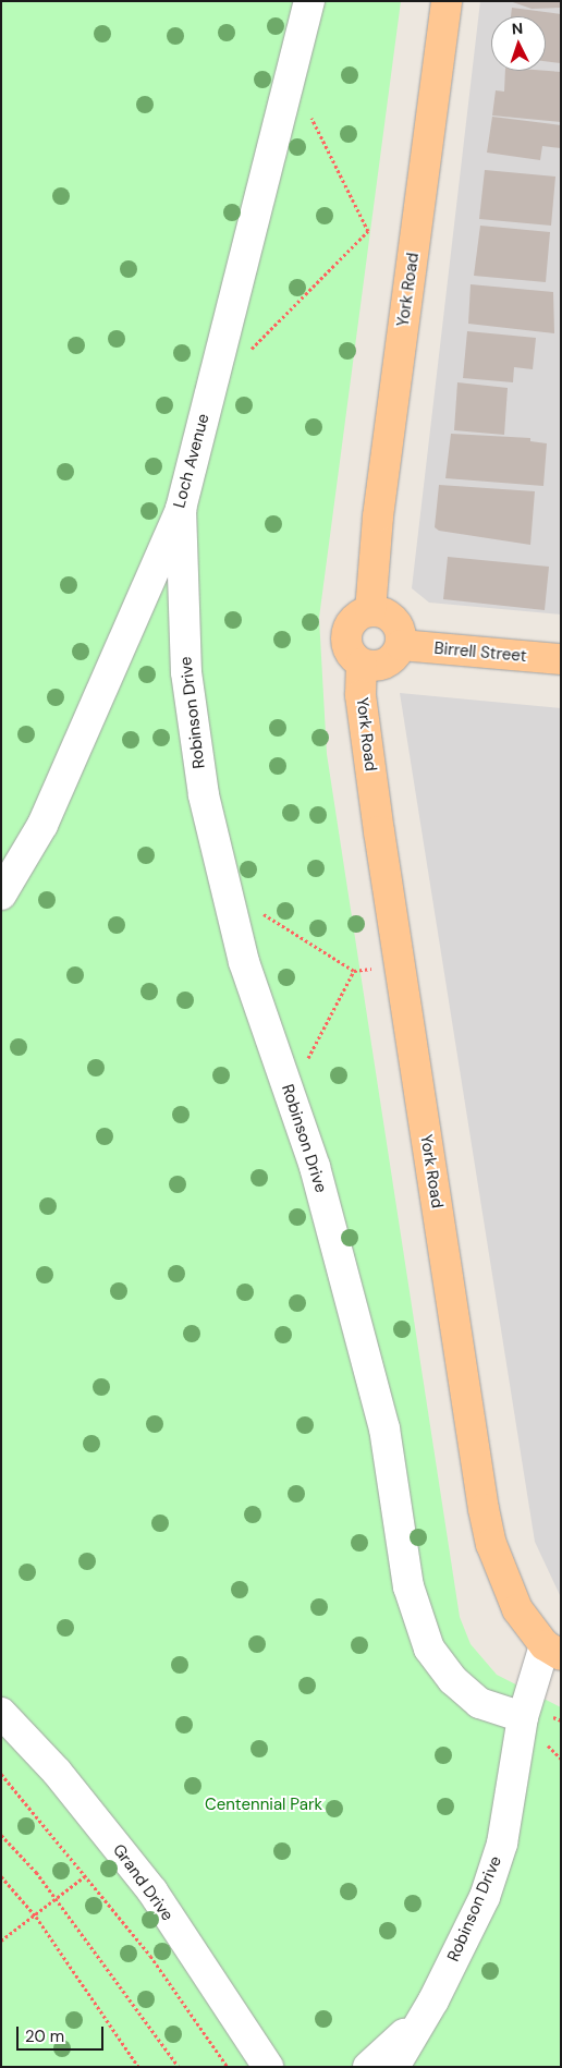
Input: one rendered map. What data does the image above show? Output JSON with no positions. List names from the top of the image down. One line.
{"streets":{"main road":["York Road","Birrell Street"],"street":["Loch Avenue","Robinson Drive","Grand Drive"]},"crossings":[["York Road","Birrell Street"],["York Road","Robinson Drive"],["Loch Avenue","Robinson Drive"]],"parks":["Centennial Park"],"scale_bar":"20 m","north":"top"}
